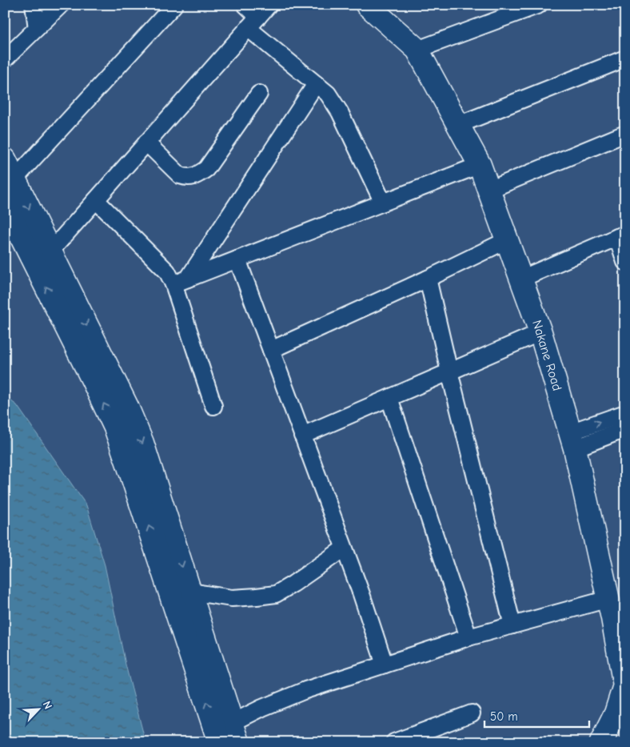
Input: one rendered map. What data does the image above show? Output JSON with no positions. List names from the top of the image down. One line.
{"streets":{"street":["Nakane Road"]},"scale_bar":"50 m","north":"top right"}
